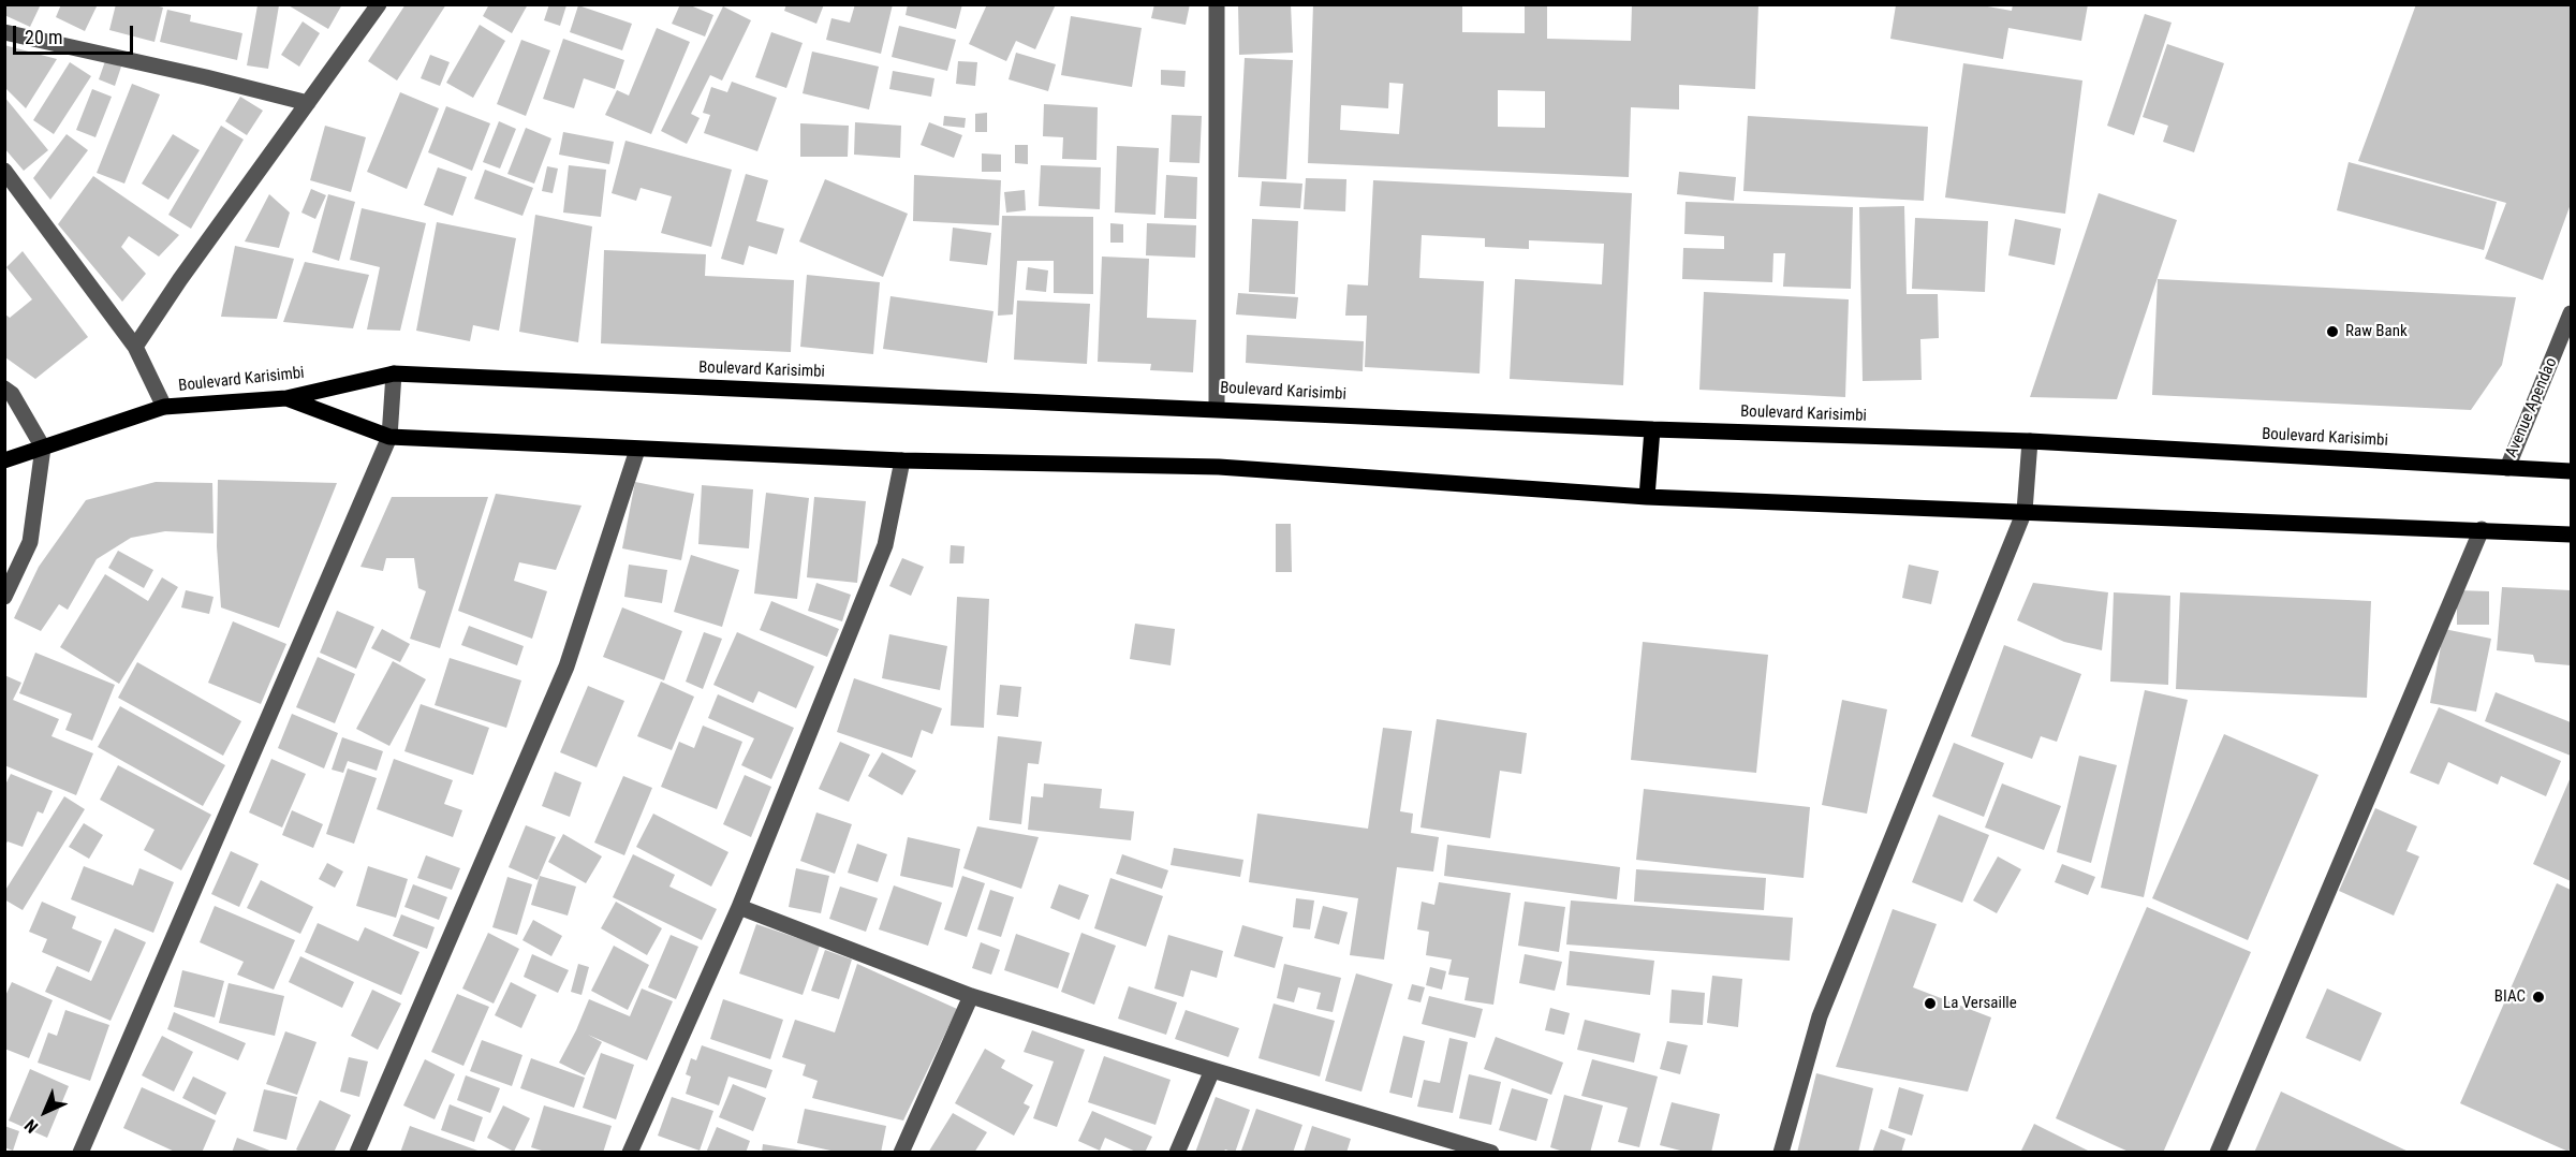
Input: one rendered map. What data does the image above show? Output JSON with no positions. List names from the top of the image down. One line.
{"streets":{"main road":["Boulevard Karisimbi"],"street":["Avenue Apendao"]},"crossings":[["Boulevard Karisimbi","Avenue Apendao"]],"places":["Raw Bank","BIAC","La Versaille"],"scale_bar":"20 m","north":"bottom left"}
